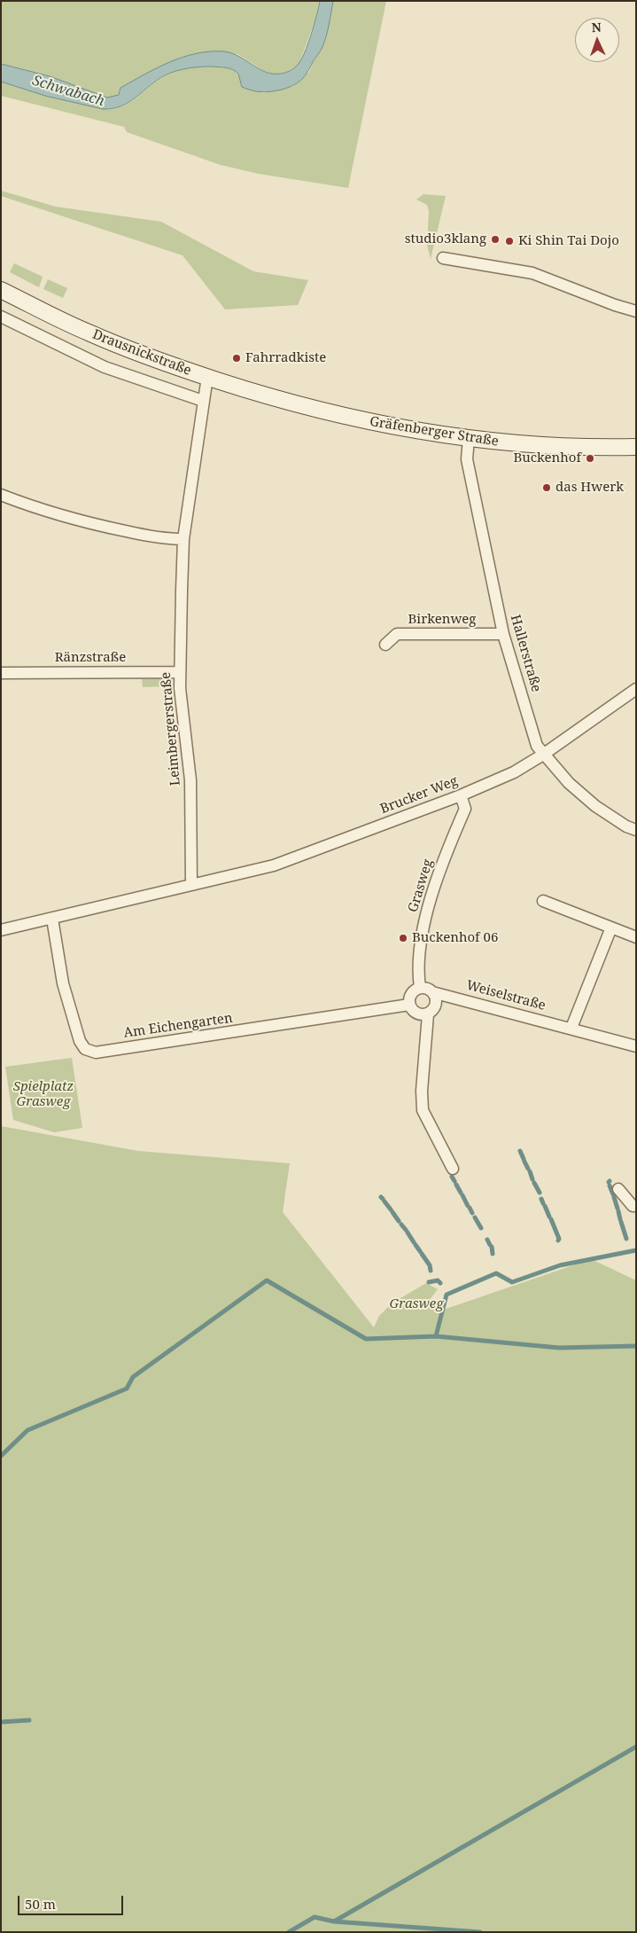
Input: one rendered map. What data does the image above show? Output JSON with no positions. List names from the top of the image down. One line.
{"streets":{"main road":["Drausnickstraße","Gräfenberger Straße"],"street":["Birkenweg","Hallerstraße","Ränzstraße","Leimbergerstraße","Brucker Weg","Grasweg","Weiselstraße","Am Eichengarten"]},"crossings":[["Drausnickstraße","Gräfenberger Straße"],["Drausnickstraße","Leimbergerstraße"],["Gräfenberger Straße","Hallerstraße"],["Birkenweg","Hallerstraße"],["Hallerstraße","Brucker Weg"],["Ränzstraße","Leimbergerstraße"],["Leimbergerstraße","Brucker Weg"],["Brucker Weg","Grasweg"],["Grasweg","Weiselstraße"],["Grasweg","Am Eichengarten"],["Weiselstraße","Am Eichengarten"]],"water":["Schwabach"],"parks":["Spielplatz Grasweg","Grasweg"],"places":["studio3klang","Ki Shin Tai Dojo","Fahrradkiste","Buckenhof","das Hwerk","Buckenhof 06"],"scale_bar":"50 m","north":"top"}
